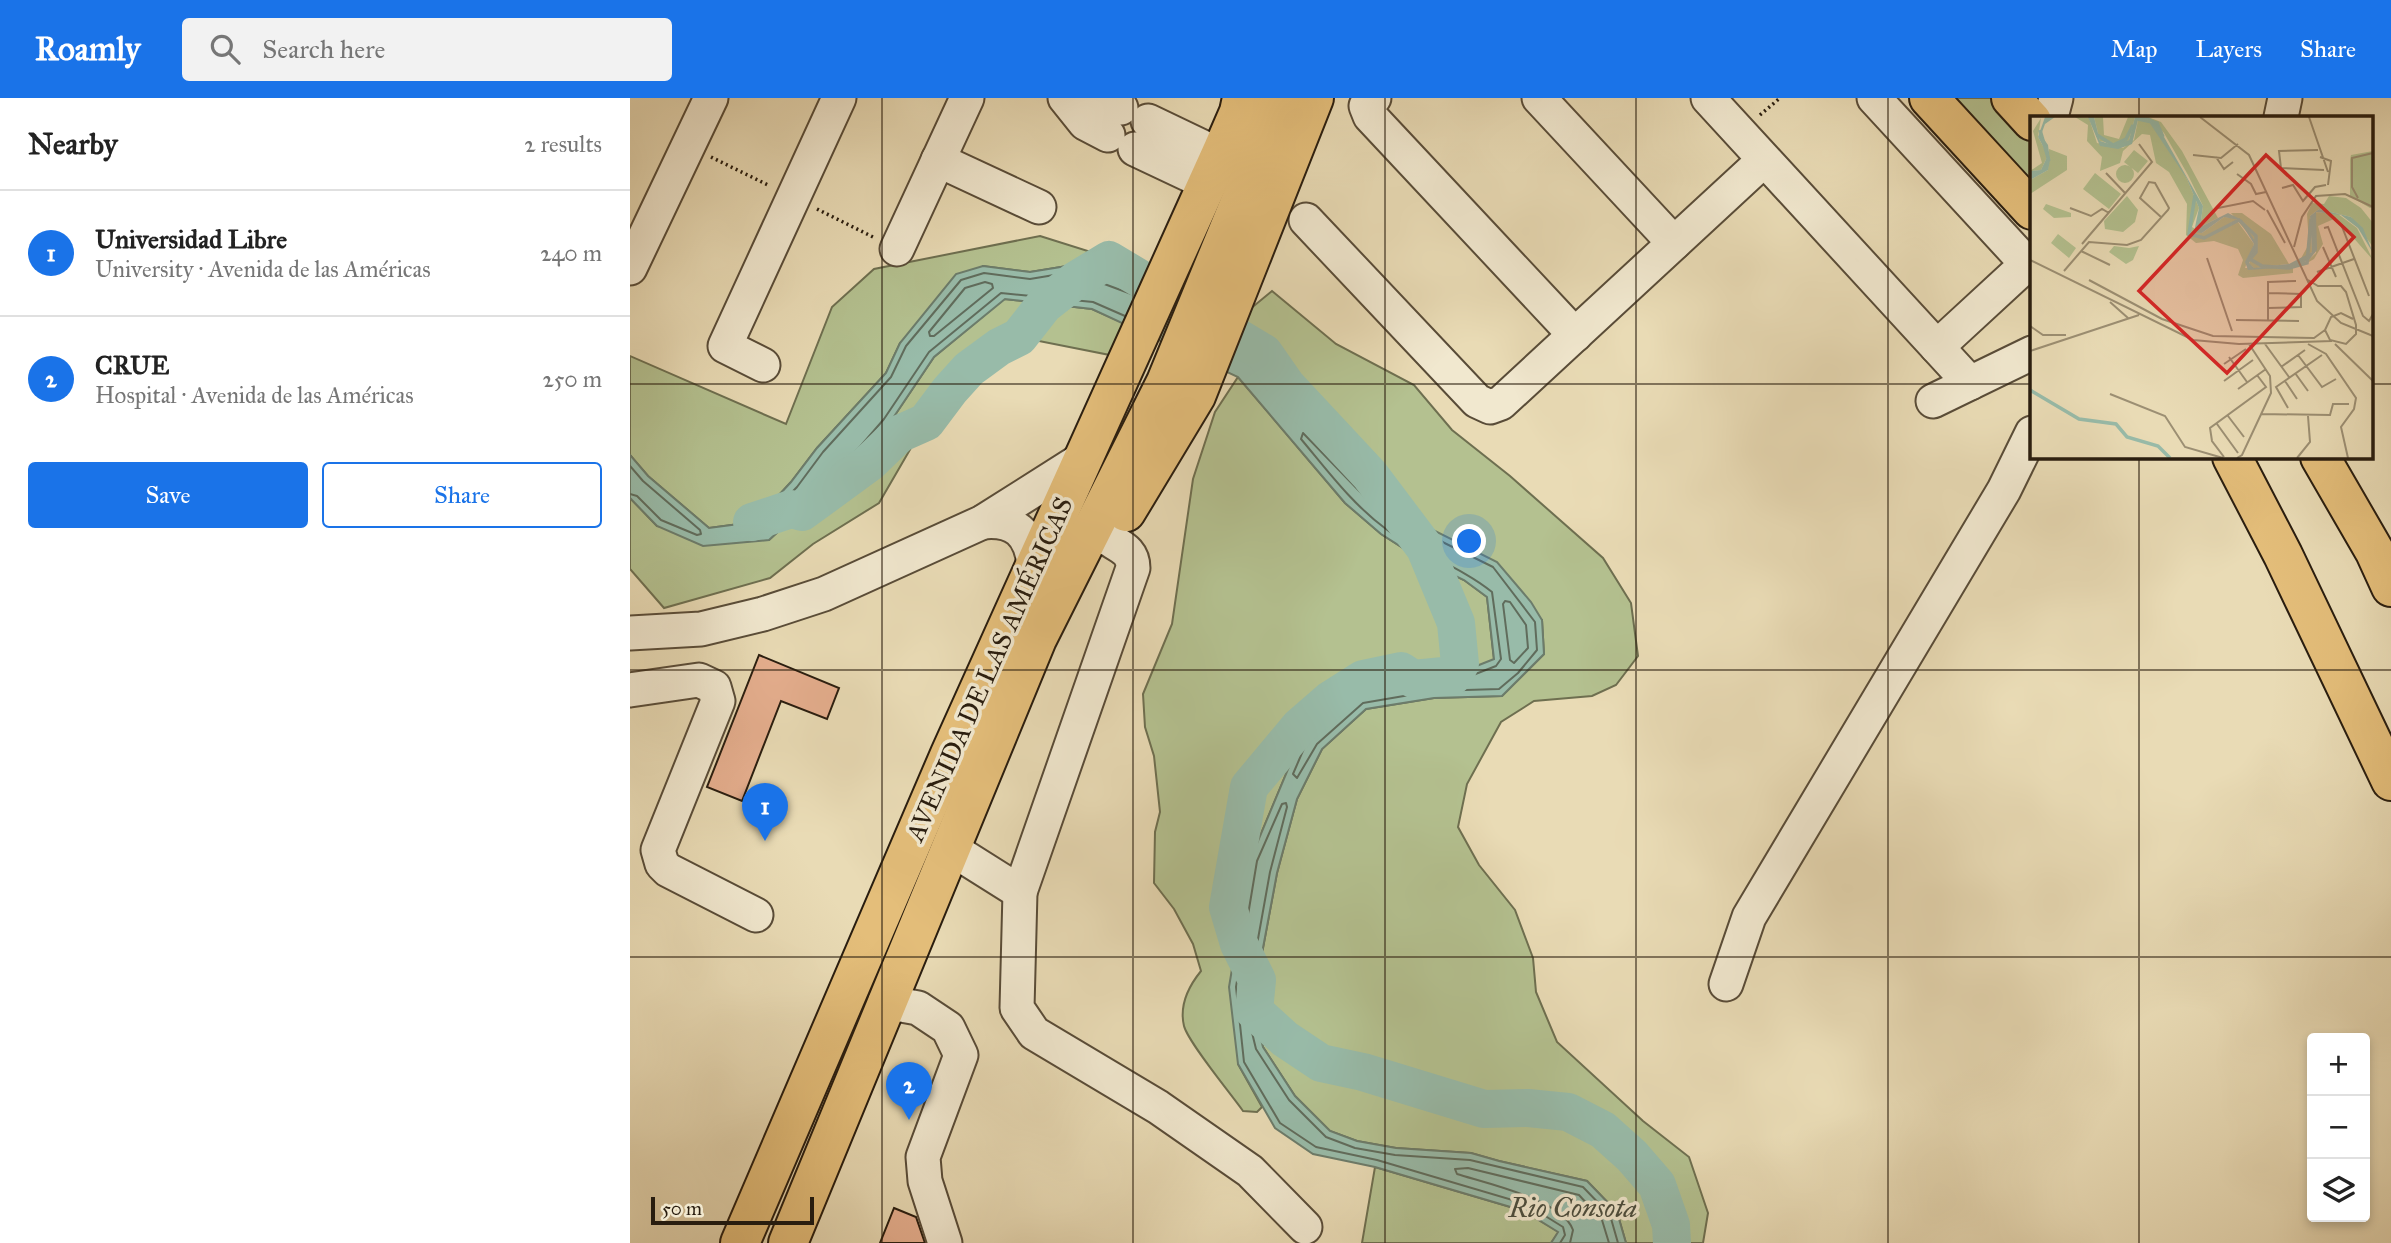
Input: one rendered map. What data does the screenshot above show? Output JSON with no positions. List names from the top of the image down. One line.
{"streets":{"main road":["AVENIDA DE LAS AMÉRICAS"]},"water":["Rio Consota"],"scale_bar":"50 m","page":{"header":"Roamly","search":"Search here","nav":["Map","Layers","Share"],"heading":["Nearby","2 results"],"list":[{"mark":"1","name":"Universidad Libre","note":"University · Avenida de las Américas","value":"240 m"},{"mark":"2","name":"CRUE","note":"Hospital · Avenida de las Américas","value":"250 m"}],"buttons":["Save","Share"],"pins":["1","2"],"map_buttons":["+","−"],"scale":"50 m"}}
